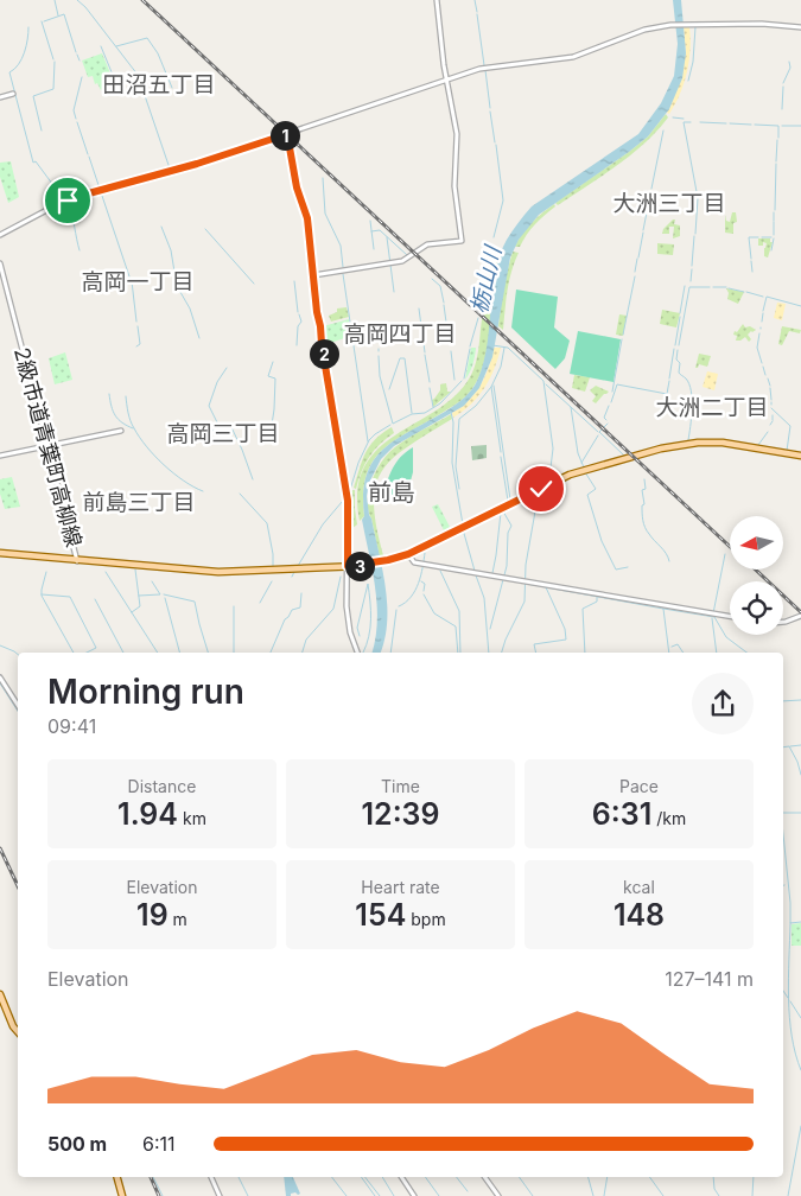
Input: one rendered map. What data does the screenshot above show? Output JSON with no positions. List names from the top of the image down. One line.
{"streets":{"street":["2級市道青葉町高柳線"]},"districts":["田沼五丁目","大洲三丁目","高岡一丁目","高岡四丁目","大洲二丁目","高岡三丁目","前島","前島三丁目"],"water":["栃山川"],"north":"left","page":{"pins":["1","2","3"],"heading":["Morning run","09:41"],"stats":[["Distance","1.94 km"],["Time","12:39"],["Pace","6:31 /km"],["Elevation","19 m"],["Heart rate","154 bpm"],["kcal","148"]],"chart":["Elevation","127–141 m"],"list":[{"name":"500 m","note":"6:11"}]}}
